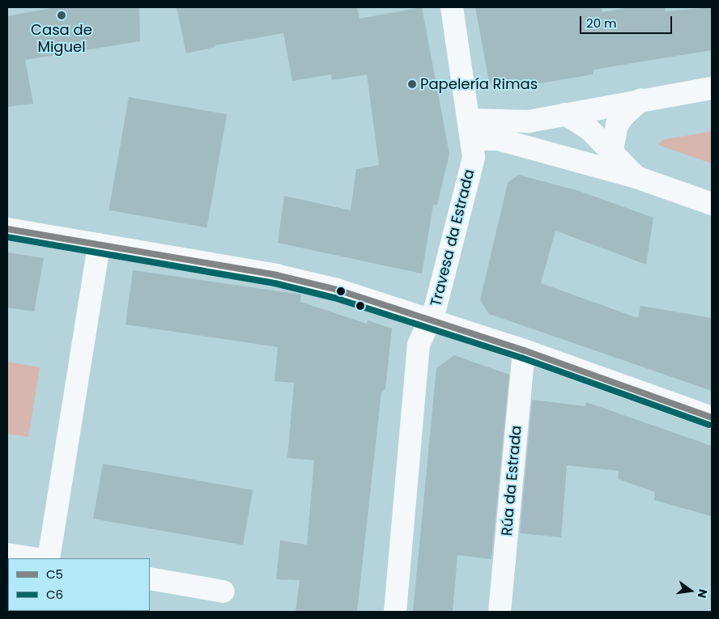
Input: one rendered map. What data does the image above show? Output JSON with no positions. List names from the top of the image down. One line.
{"streets":{"street":["Travesa da Estrada","Rúa da Estrada"]},"places":["Casa de Miguel","Papelería Rimas"],"lines":["transit line C5","transit line C6"],"legend":["C5","C6"],"scale_bar":"20 m","north":"right"}
